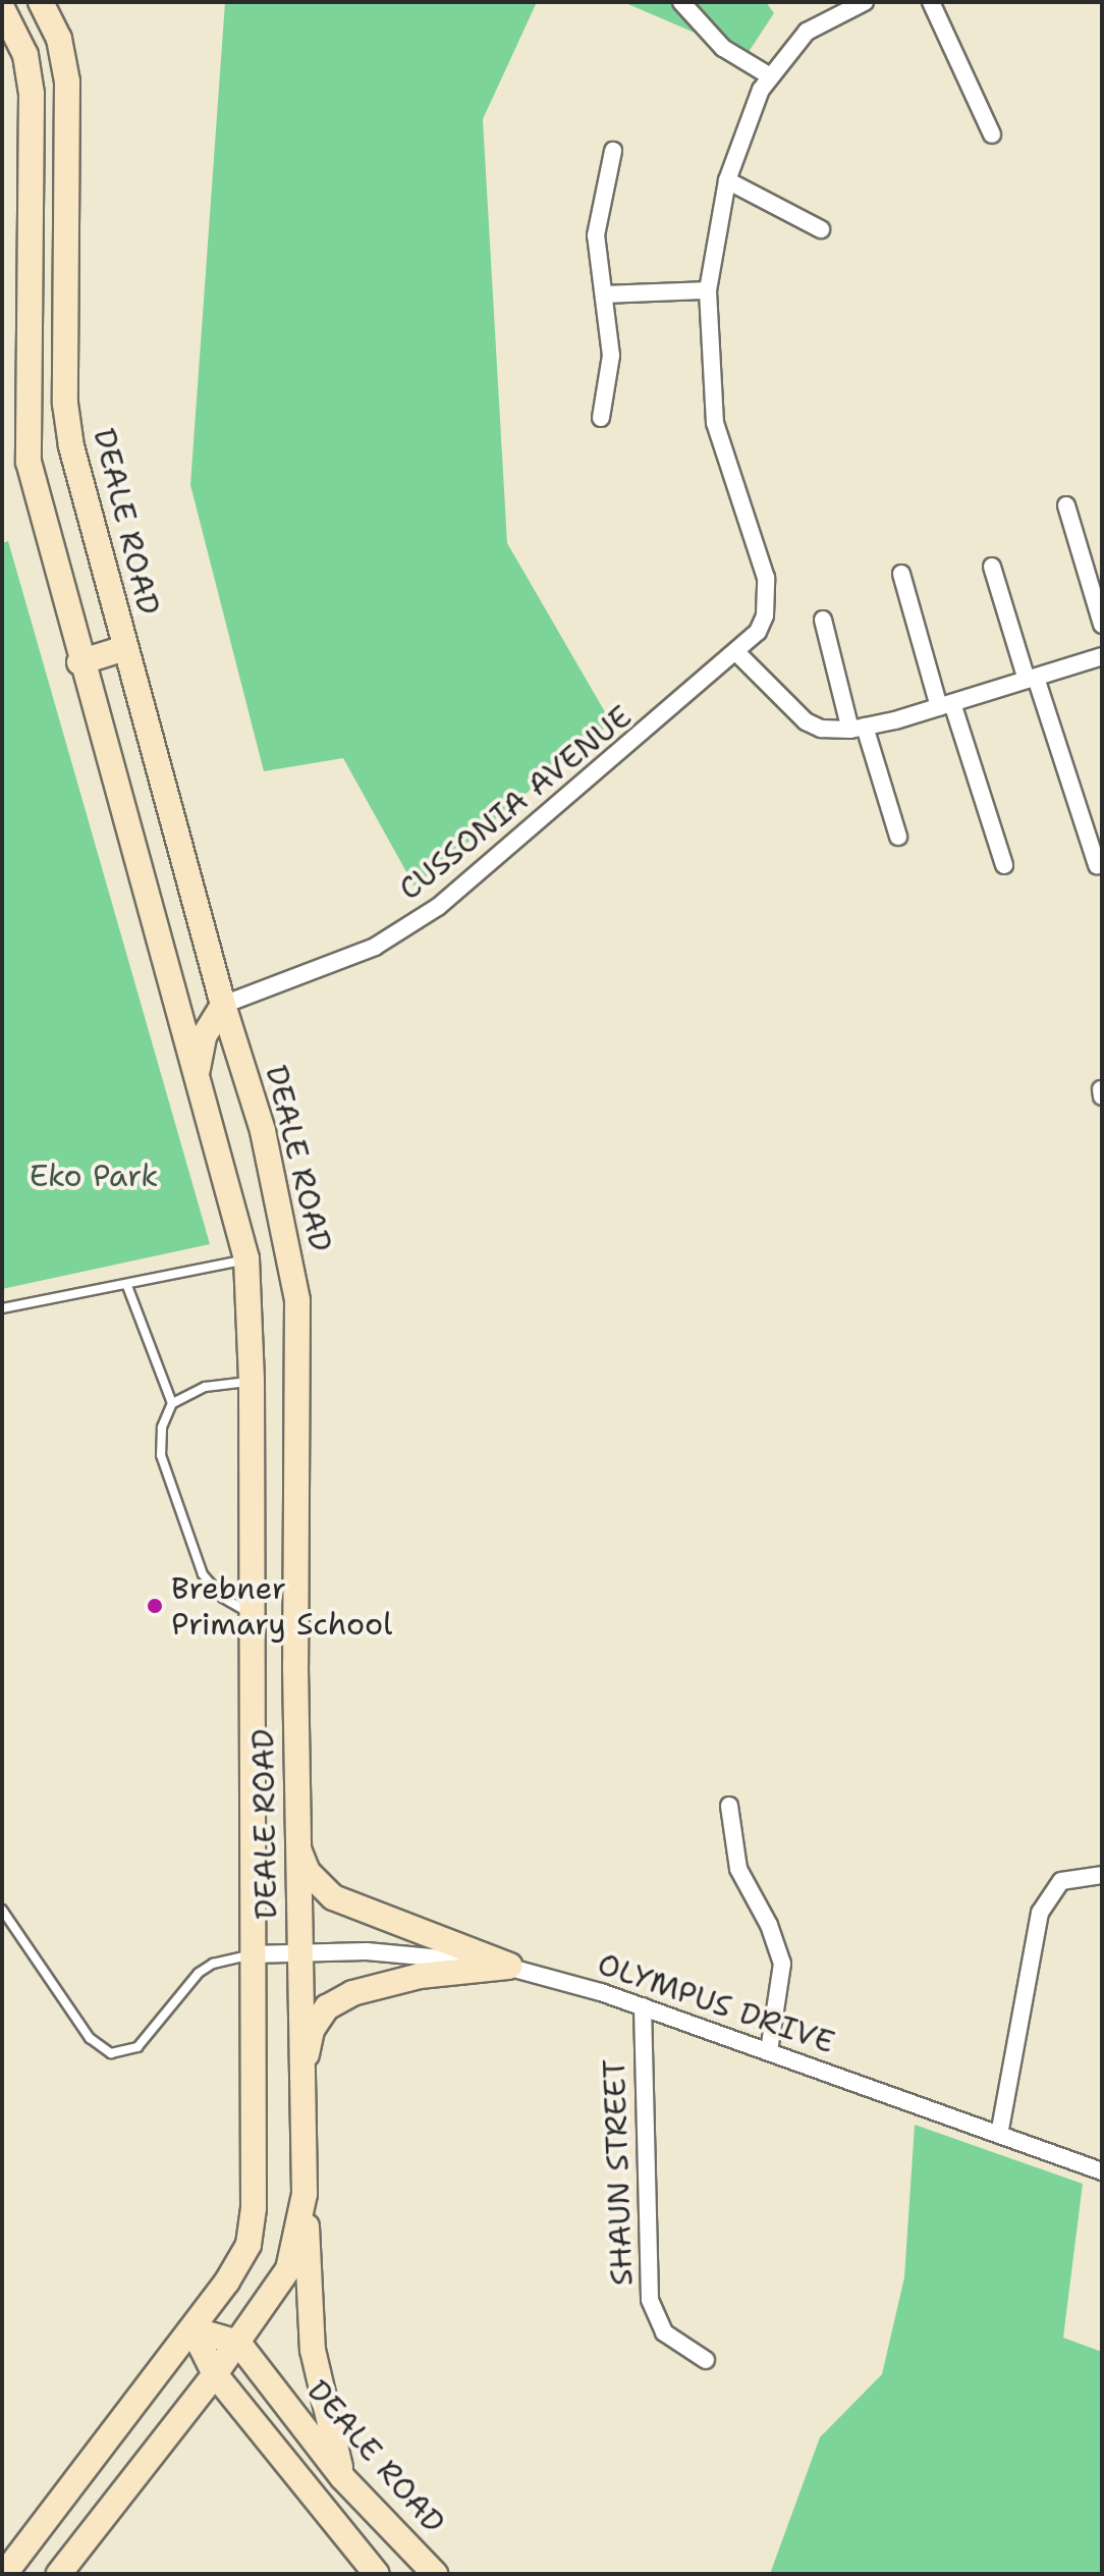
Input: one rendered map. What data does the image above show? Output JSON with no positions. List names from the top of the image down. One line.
{"streets":{"street":["DEALE ROAD","CUSSONIA AVENUE","OLYMPUS DRIVE","SHAUN STREET"]},"crossings":[["DEALE ROAD","CUSSONIA AVENUE"],["DEALE ROAD","OLYMPUS DRIVE"],["OLYMPUS DRIVE","SHAUN STREET"]],"parks":["Eko Park"],"places":["Brebner Primary School"]}
